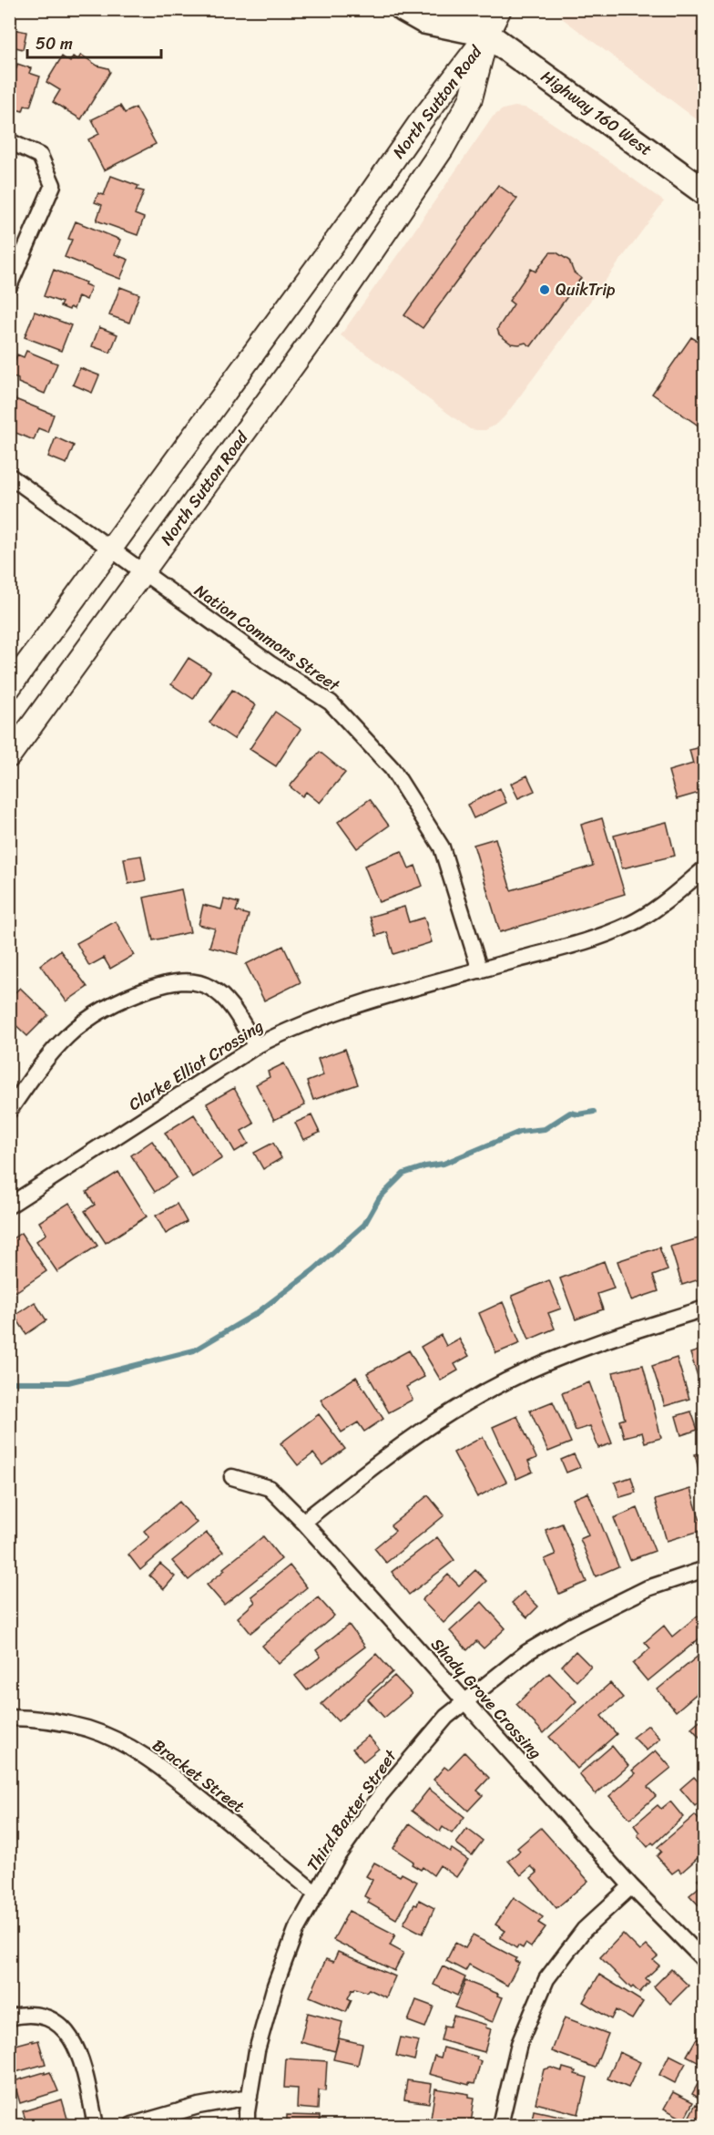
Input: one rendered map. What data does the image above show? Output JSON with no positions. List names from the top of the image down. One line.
{"streets":{"main road":["North Sutton Road","Highway 160 West"],"street":["Nation Commons Street","Clarke Elliot Crossing","Shady Grove Crossing","Bracket Street","Third Baxter Street"]},"crossings":[["North Sutton Road","Highway 160 West"],["North Sutton Road","Nation Commons Street"],["Nation Commons Street","Clarke Elliot Crossing"],["Shady Grove Crossing","Third Baxter Street"],["Bracket Street","Third Baxter Street"]],"places":["QuikTrip"],"scale_bar":"50 m"}
